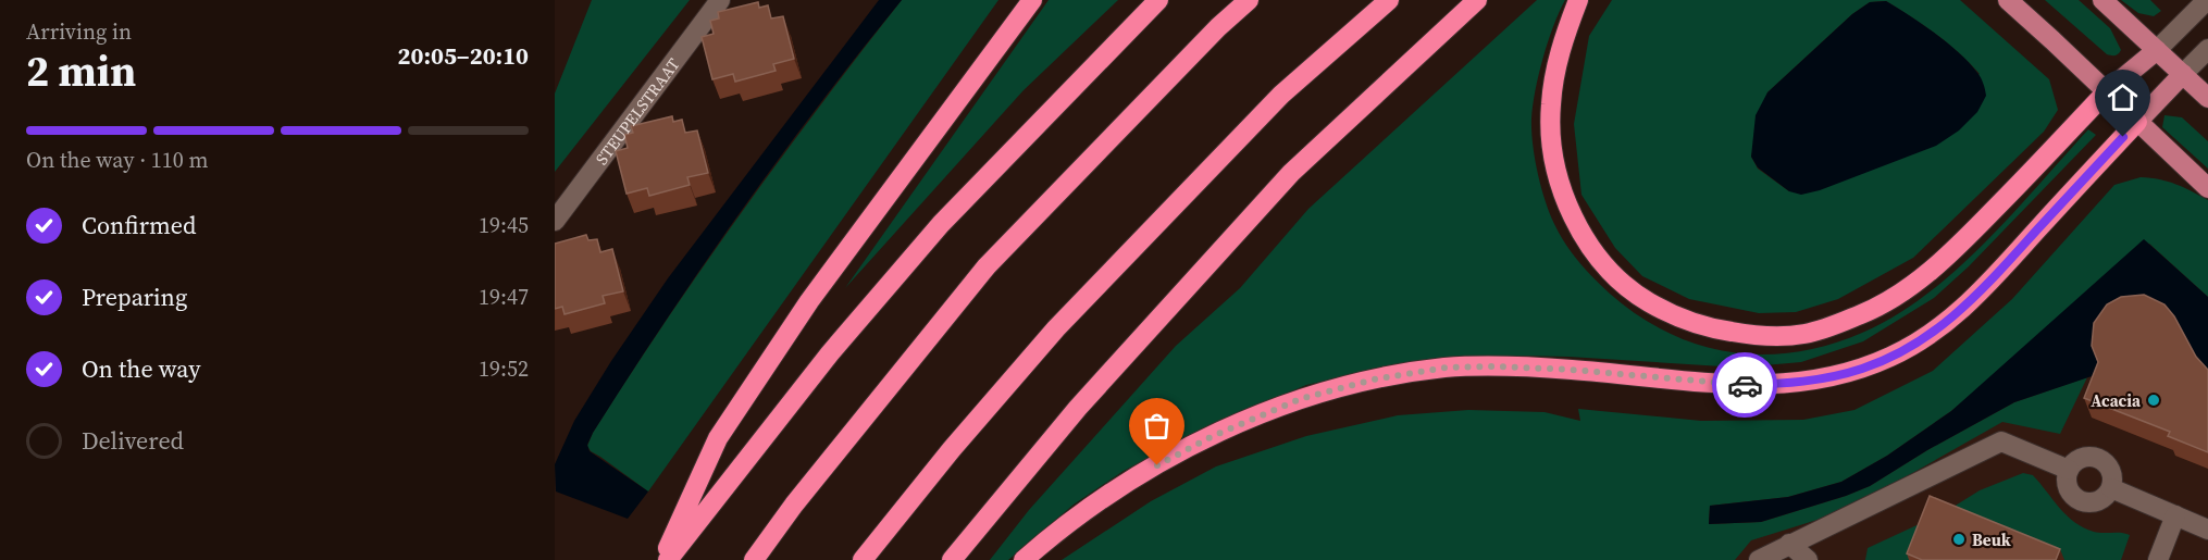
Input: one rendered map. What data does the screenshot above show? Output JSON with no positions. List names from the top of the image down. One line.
{"streets":{"street":["STEUPELSTRAAT"]},"places":["Acacia","Beuk"],"page":{"heading":["2 min","Arriving in","20:05–20:10"],"bar":"On the way · 110 m","list":[["Confirmed","19:45"],["Preparing","19:47"],["On the way","19:52"],"Delivered"]}}
